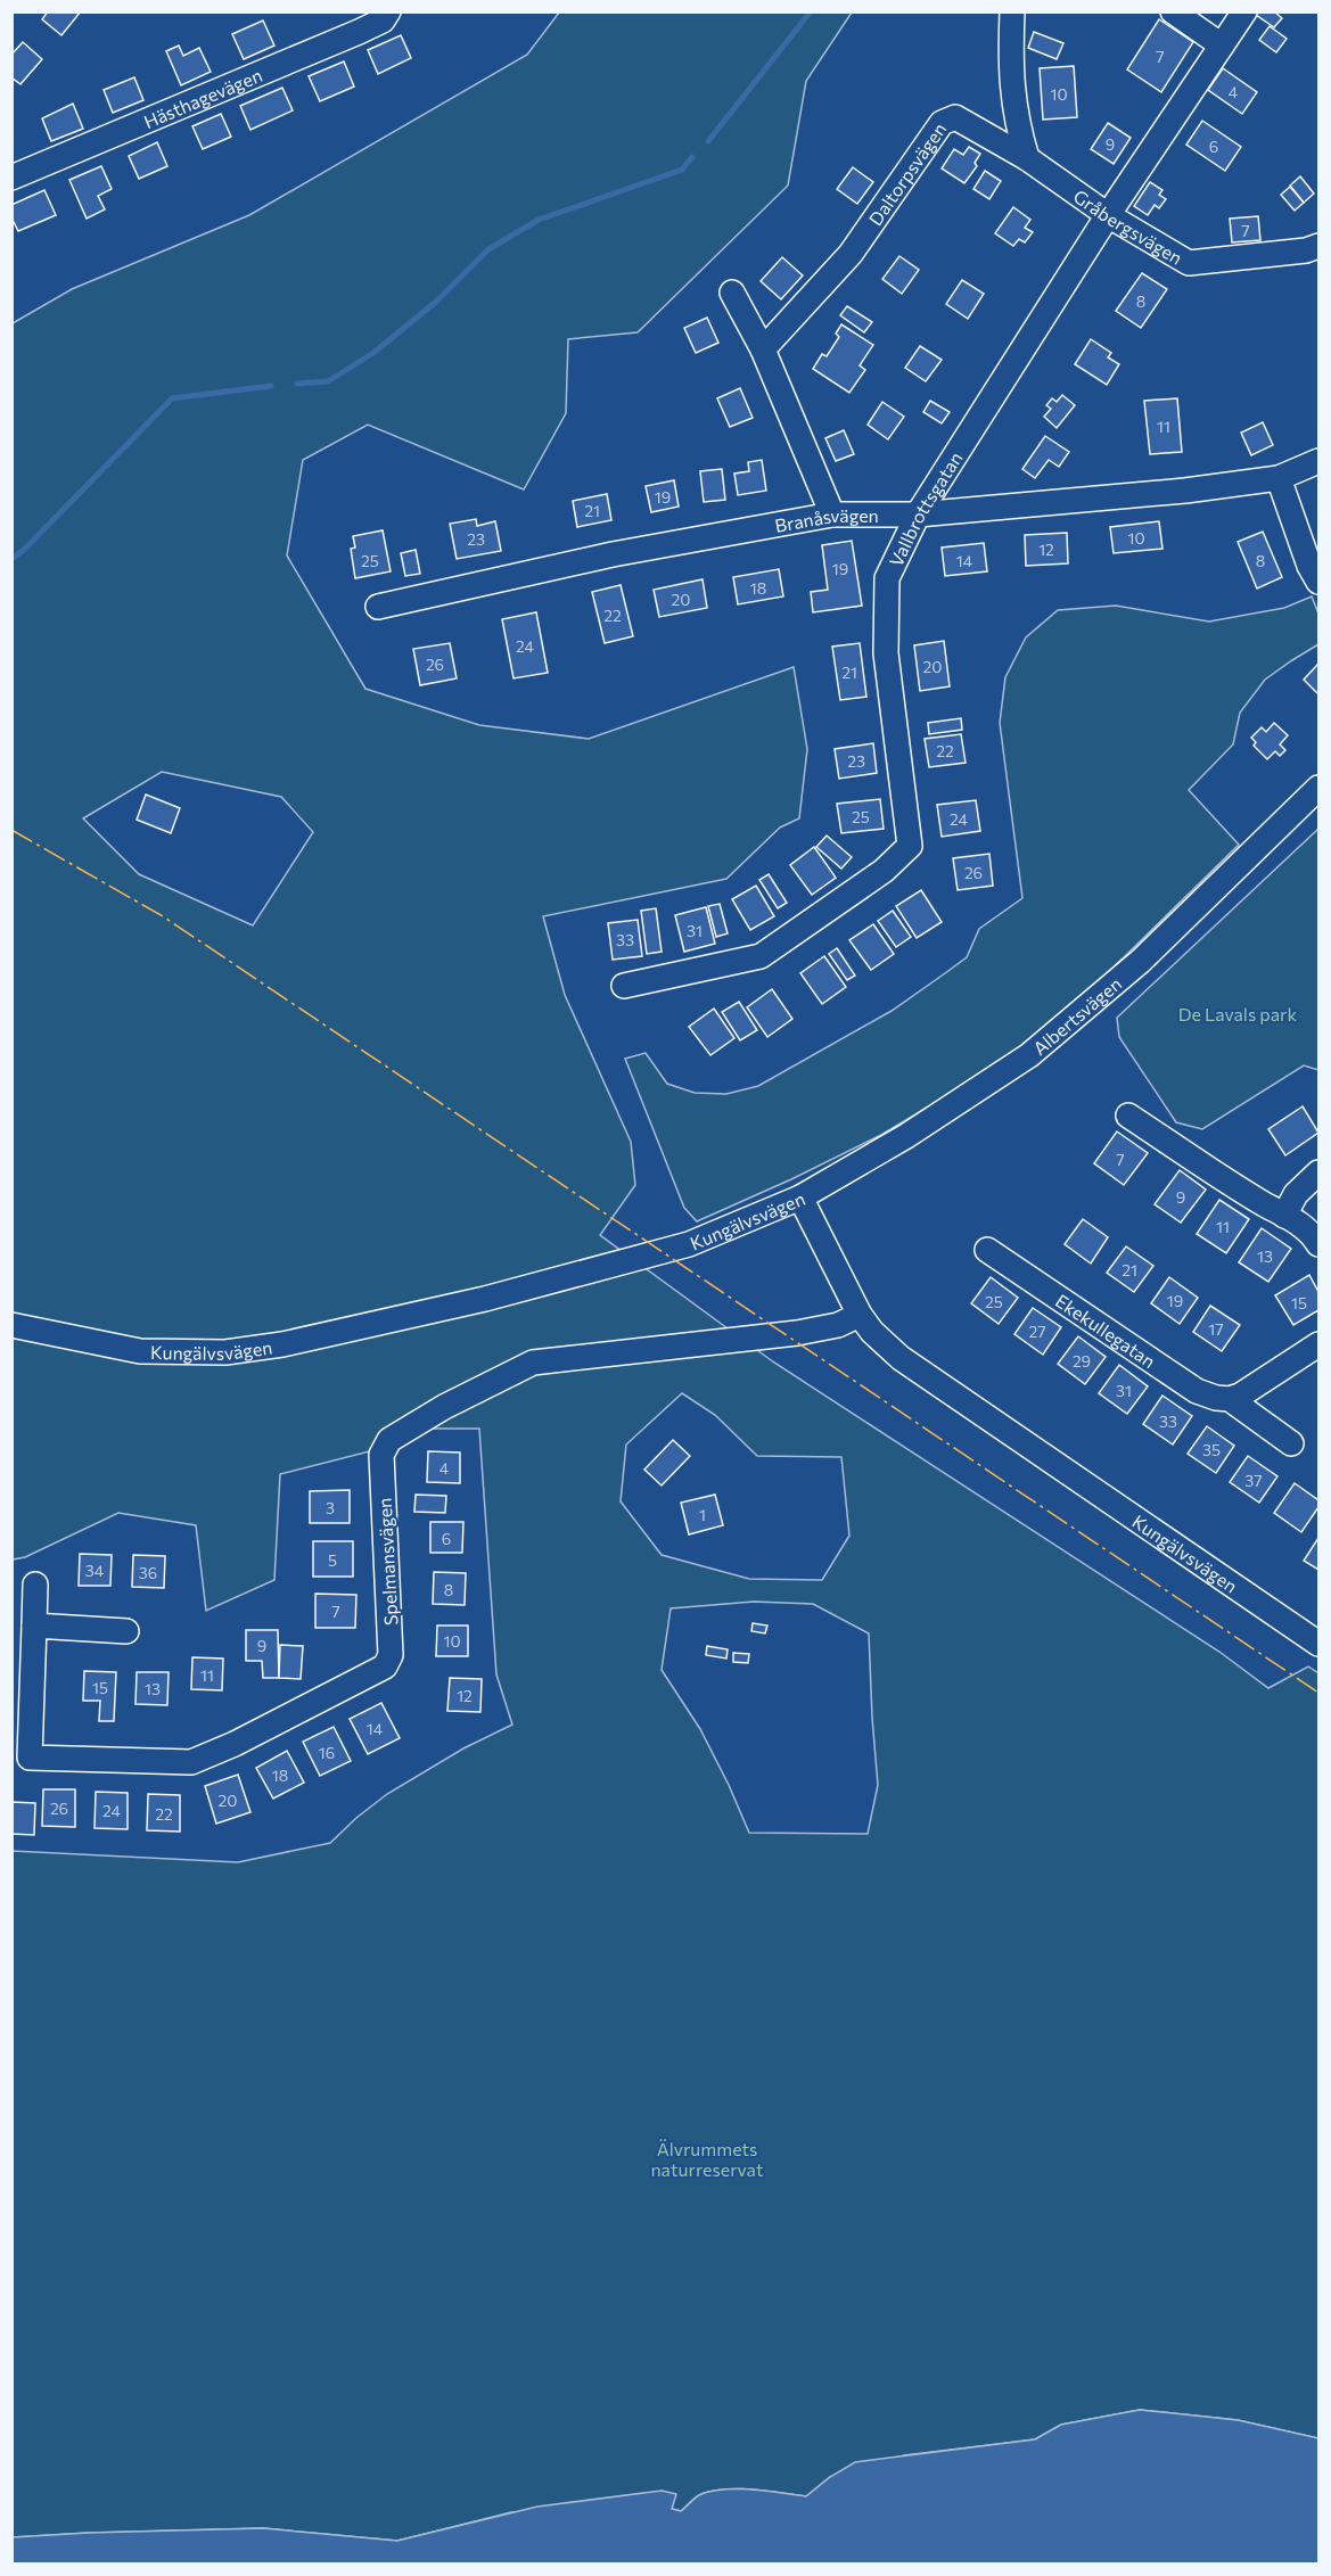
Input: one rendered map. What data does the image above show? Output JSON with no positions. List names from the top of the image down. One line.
{"streets":{"street":["Hästhagevägen","Daltorpsvägen","Gråbergsvägen","Vallbrottsgatan","Branåsvägen","Albertsvägen","Kungälvsvägen","Ekekullegatan","Spelmansvägen"]},"crossings":[["Daltorpsvägen","Gråbergsvägen"],["Gråbergsvägen","Vallbrottsgatan"],["Vallbrottsgatan","Branåsvägen"],["Albertsvägen","Kungälvsvägen"],["Kungälvsvägen","Spelmansvägen"]],"parks":["De Lavals park","Älvrummets naturreservat"],"house_numbers":["7","4","10","9","6","7","8","11","19","21","10","23","12","25","14","8","19","18","20","22","24","26","20","21","22","23","25","24","26","31","33","7","9","11","13","21","19","25","15","17","27","29","31","33","35","4","37","3","1","6","5","34","36","8","7","10","9","11","15","13","12","14","16","18","20","26","24","22"]}
